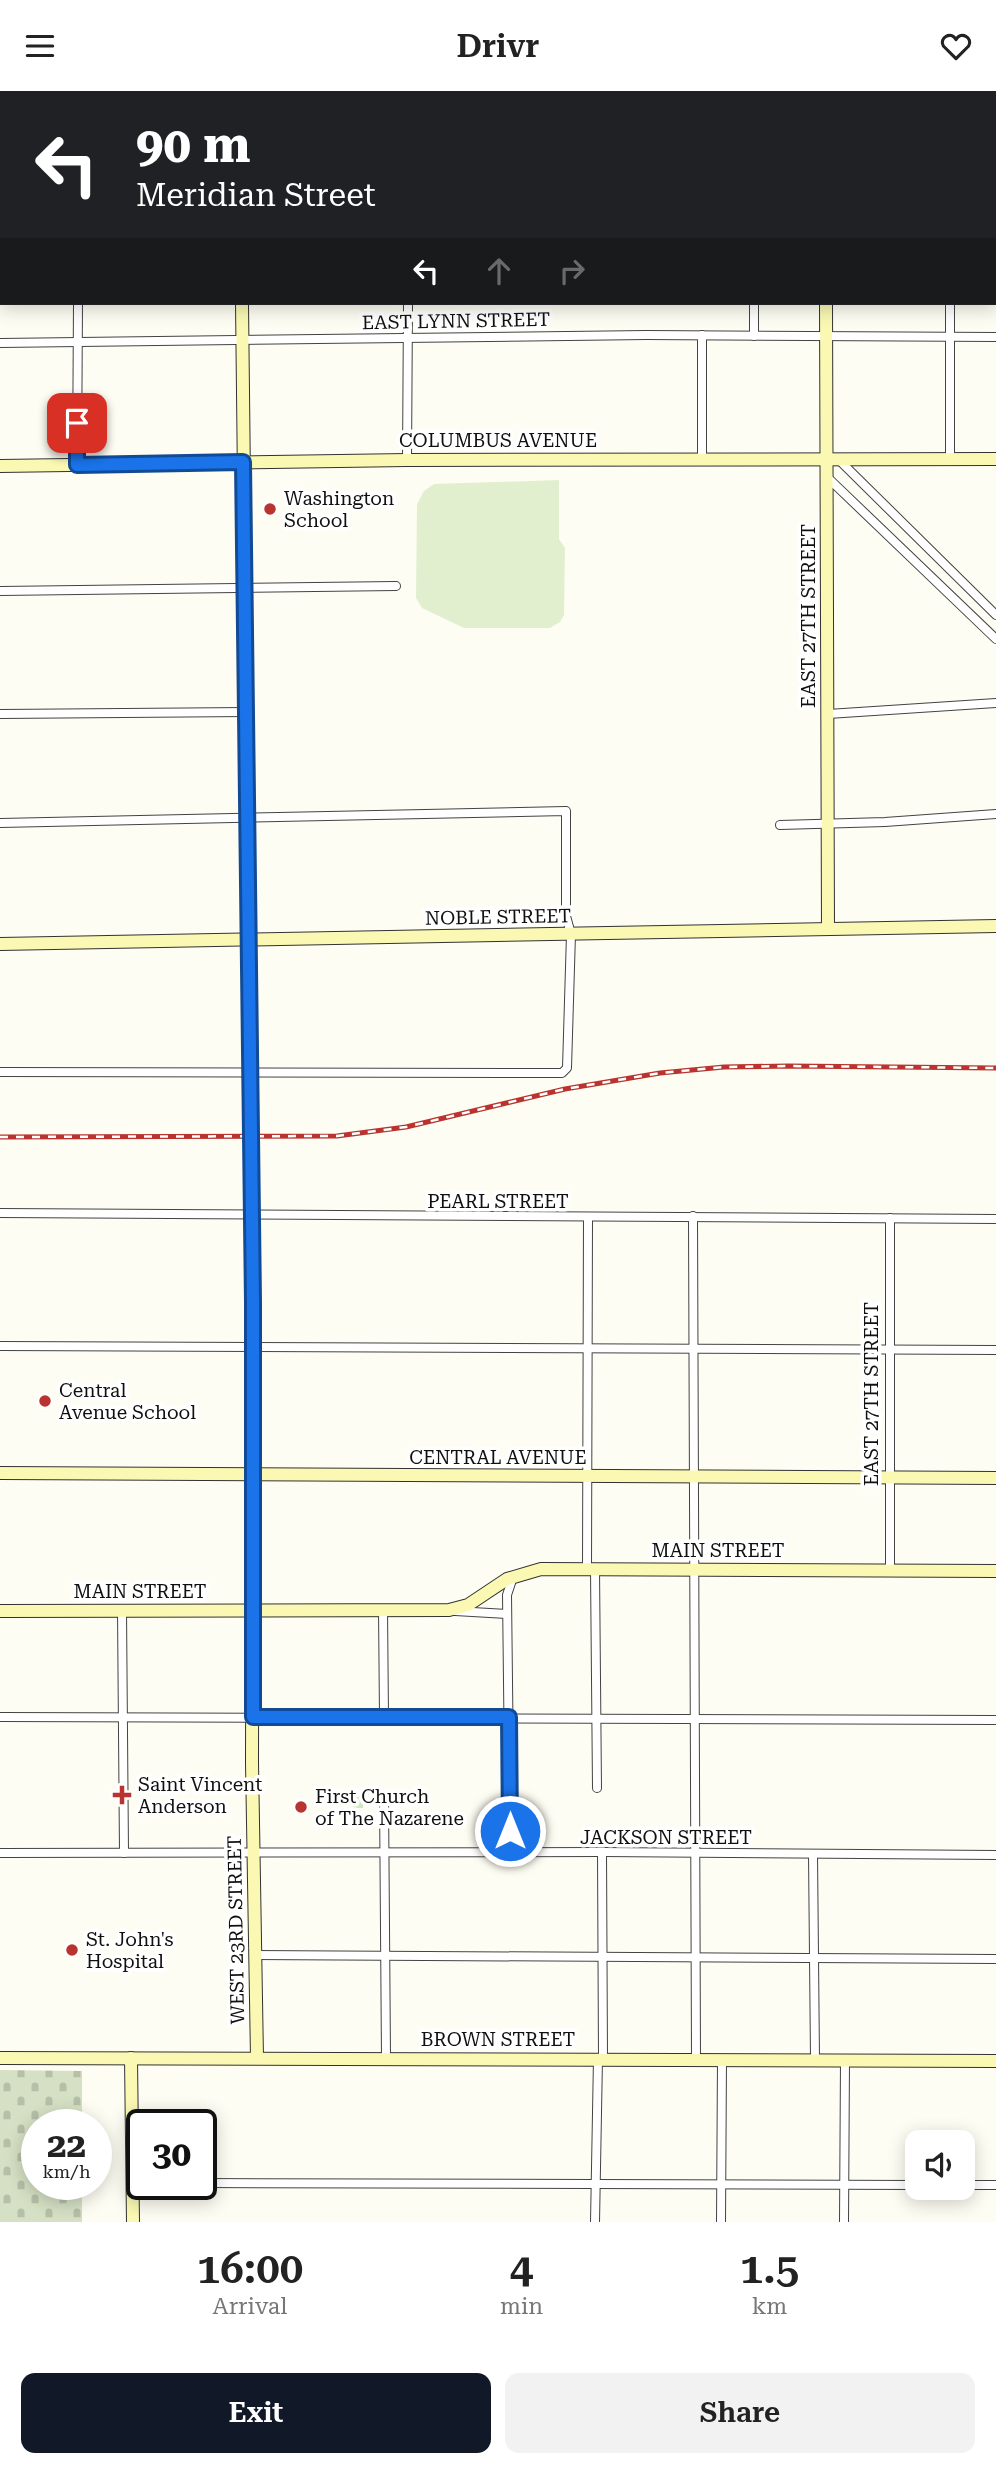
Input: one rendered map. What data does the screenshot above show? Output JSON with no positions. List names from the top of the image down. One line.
{"streets":{"street":["EAST LYNN STREET","COLUMBUS AVENUE","EAST 27TH STREET","NOBLE STREET","PEARL STREET","CENTRAL AVENUE","MAIN STREET","JACKSON STREET","WEST 23RD STREET","BROWN STREET"]},"crossings":[["EAST LYNN STREET","EAST 27TH STREET"],["EAST LYNN STREET","WEST 23RD STREET"],["COLUMBUS AVENUE","EAST 27TH STREET"],["COLUMBUS AVENUE","WEST 23RD STREET"],["EAST 27TH STREET","NOBLE STREET"],["EAST 27TH STREET","PEARL STREET"],["EAST 27TH STREET","CENTRAL AVENUE"],["EAST 27TH STREET","MAIN STREET"],["NOBLE STREET","WEST 23RD STREET"],["PEARL STREET","WEST 23RD STREET"],["CENTRAL AVENUE","WEST 23RD STREET"],["MAIN STREET","WEST 23RD STREET"],["JACKSON STREET","WEST 23RD STREET"],["WEST 23RD STREET","BROWN STREET"]],"places":{"other":["Washington School","Central Avenue School","First Church of The Nazarene","St. John's Hospital"],"health":["Saint Vincent Anderson"]},"page":{"header":"Drivr","turn":["90 m","Meridian Street"],"speed":"22 km/h","limit":"30","eta":["16:00","Arrival","4","min","1.5","km"],"buttons":["Exit","Share"]}}
